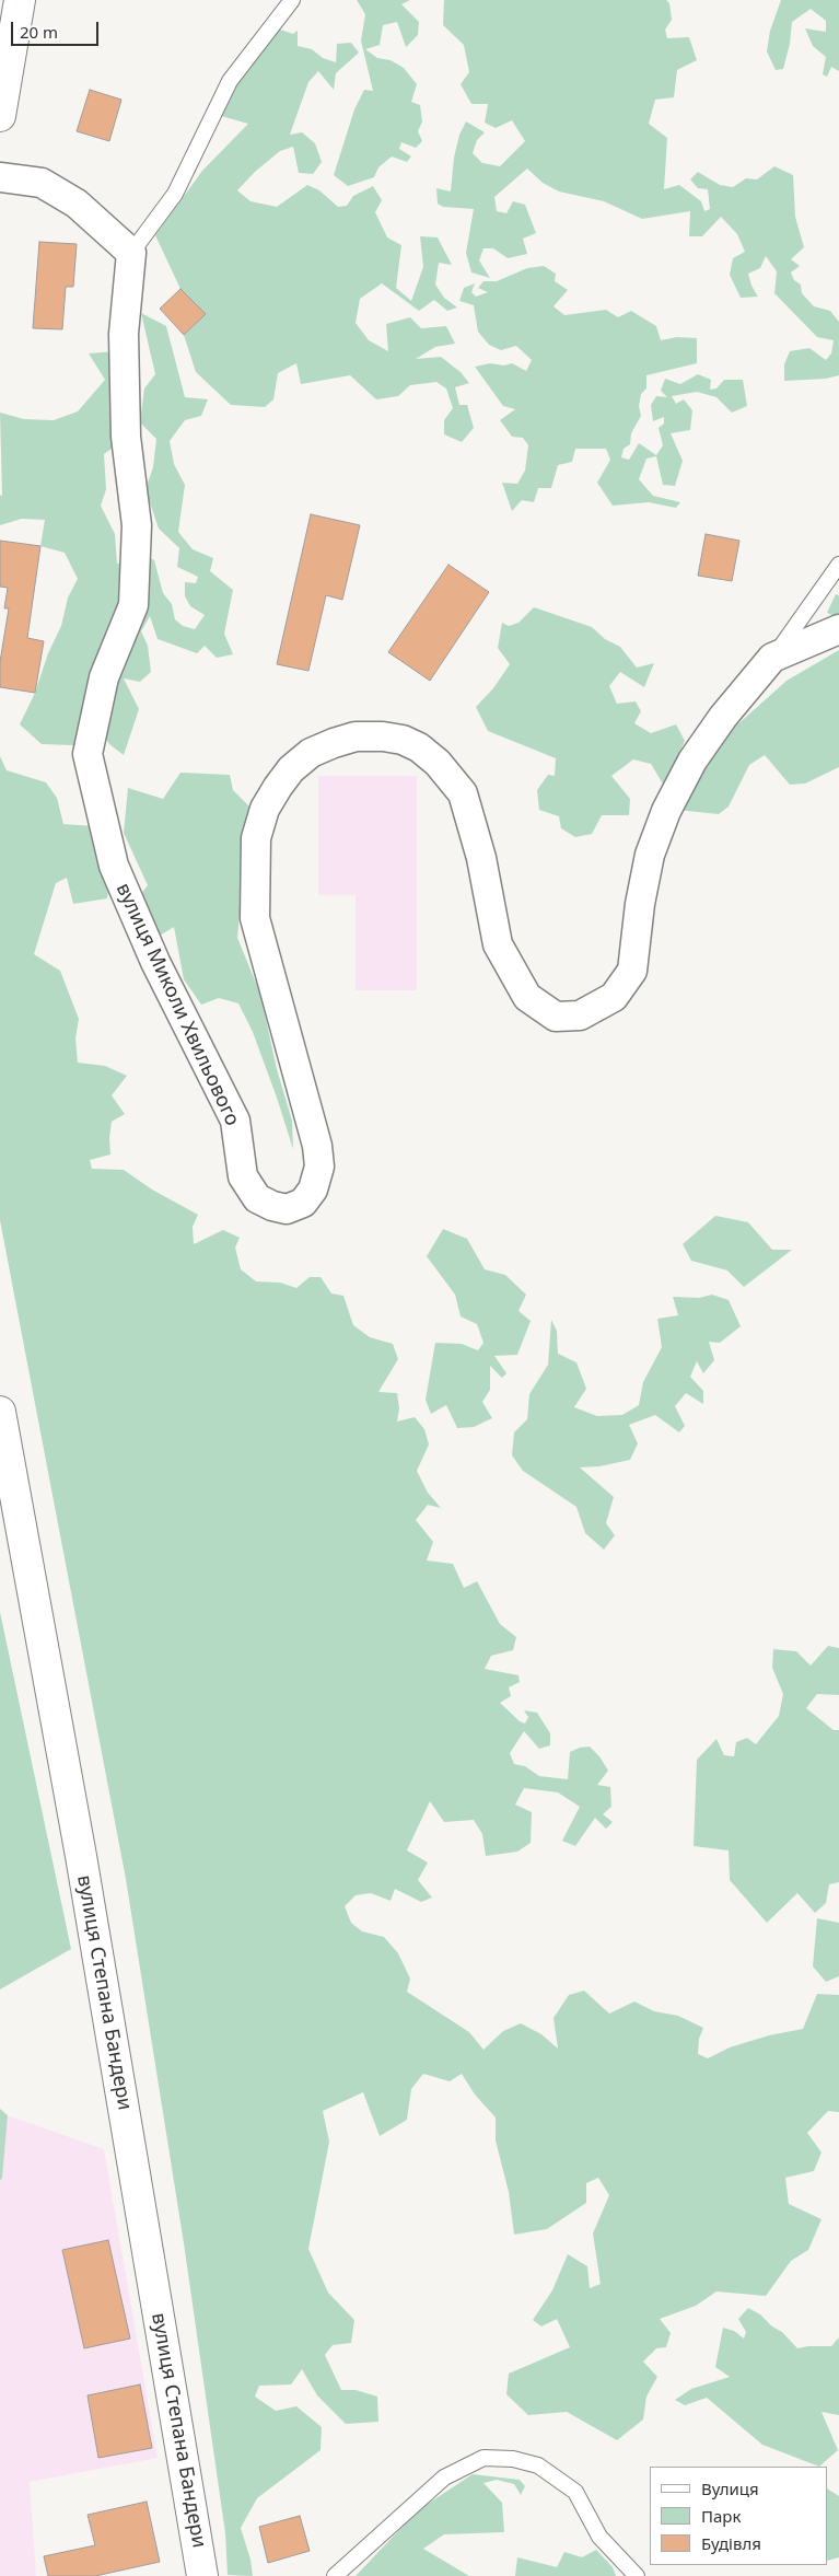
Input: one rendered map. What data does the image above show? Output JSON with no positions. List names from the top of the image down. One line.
{"streets":{"main road":["вулиця Степана Бандери"],"street":["вулиця Миколи Хвильового"]},"legend":["Вулиця","Парк","Будівля"],"scale_bar":"20 m"}
